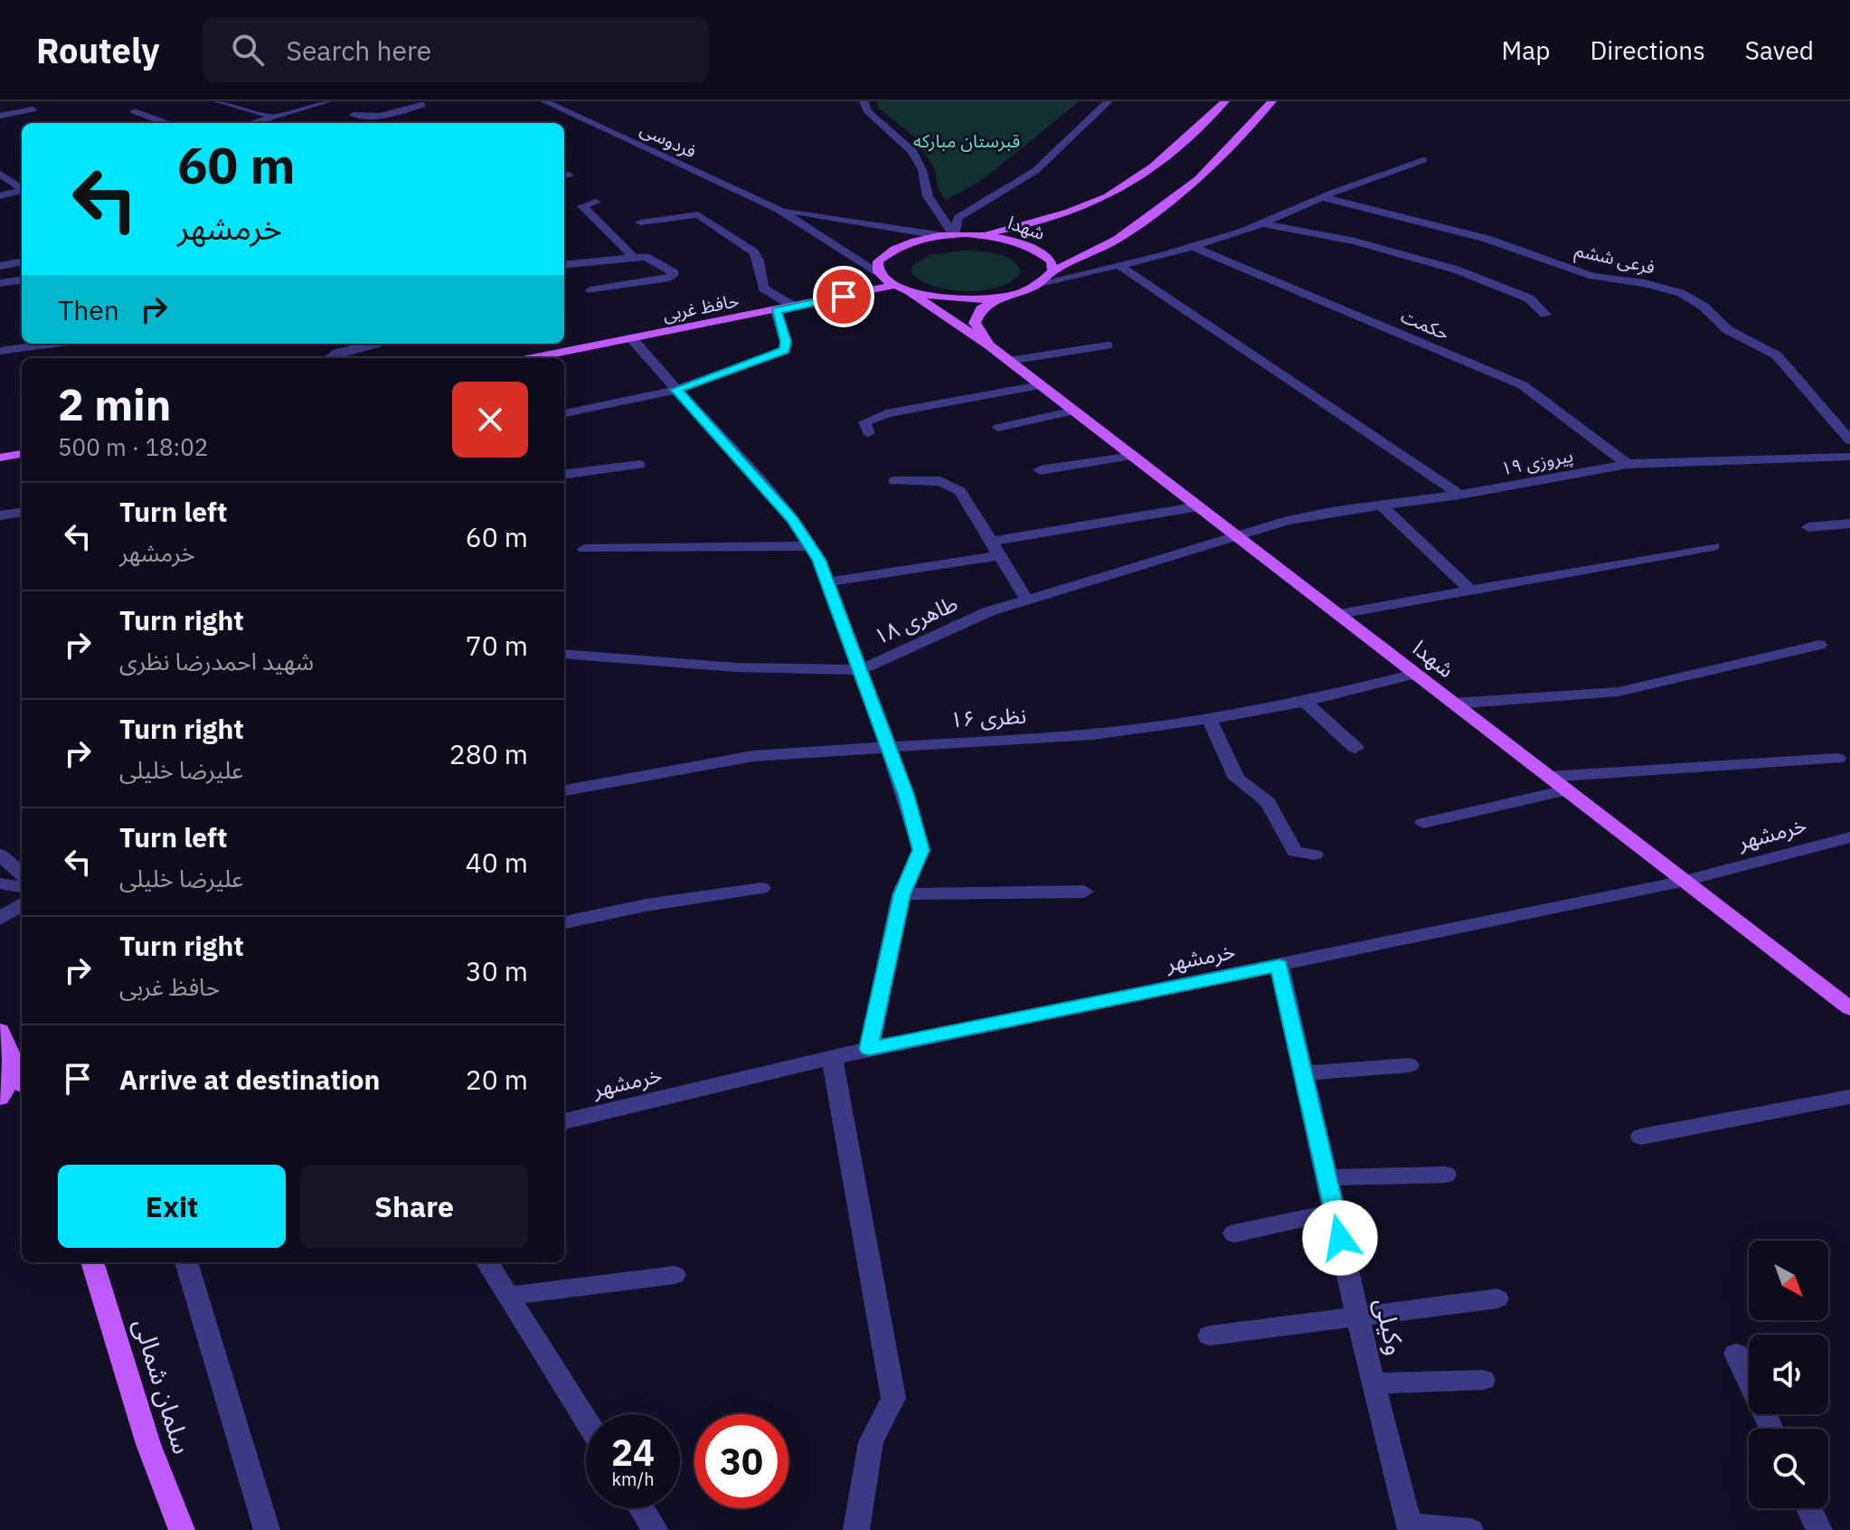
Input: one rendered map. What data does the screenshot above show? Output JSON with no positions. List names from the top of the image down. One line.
{"streets":{"main road":["شهدا","حافظ غربی","سلمان شمالی"],"street":["فردوسی","فرعی ششم","حکمت","پیروزی ۱۹","طاهری ۱۸","نظری ۱۶","خرمشهر","وکیلی"]},"crossings":[["شهدا","پیروزی ۱۹"],["شهدا","طاهری ۱۸"],["شهدا","نظری ۱۶"],["شهدا","خرمشهر"],["حکمت","پیروزی ۱۹"],["پیروزی ۱۹","طاهری ۱۸"],["خرمشهر","وکیلی"]],"parks":["قبرستان مبارکه"],"north":"bottom right","page":{"header":"Routely","search":"Search here","nav":["Map","Directions","Saved"],"turn":["60 m","خرمشهر"],"then":"Then","heading":["2 min","500 m · 18:02"],"list":[{"name":"Turn left","note":"خرمشهر","value":"60 m"},{"name":"Turn right","note":"شهید احمدرضا نظری","value":"70 m"},{"name":"Turn right","note":"علیرضا خلیلی","value":"280 m"},{"name":"Turn left","note":"علیرضا خلیلی","value":"40 m"},{"name":"Turn right","note":"حافظ غربی","value":"30 m"},{"name":"Arrive at destination","value":"20 m"}],"buttons":["Exit","Share"],"speed":"24 km/h","limit":"30"}}
